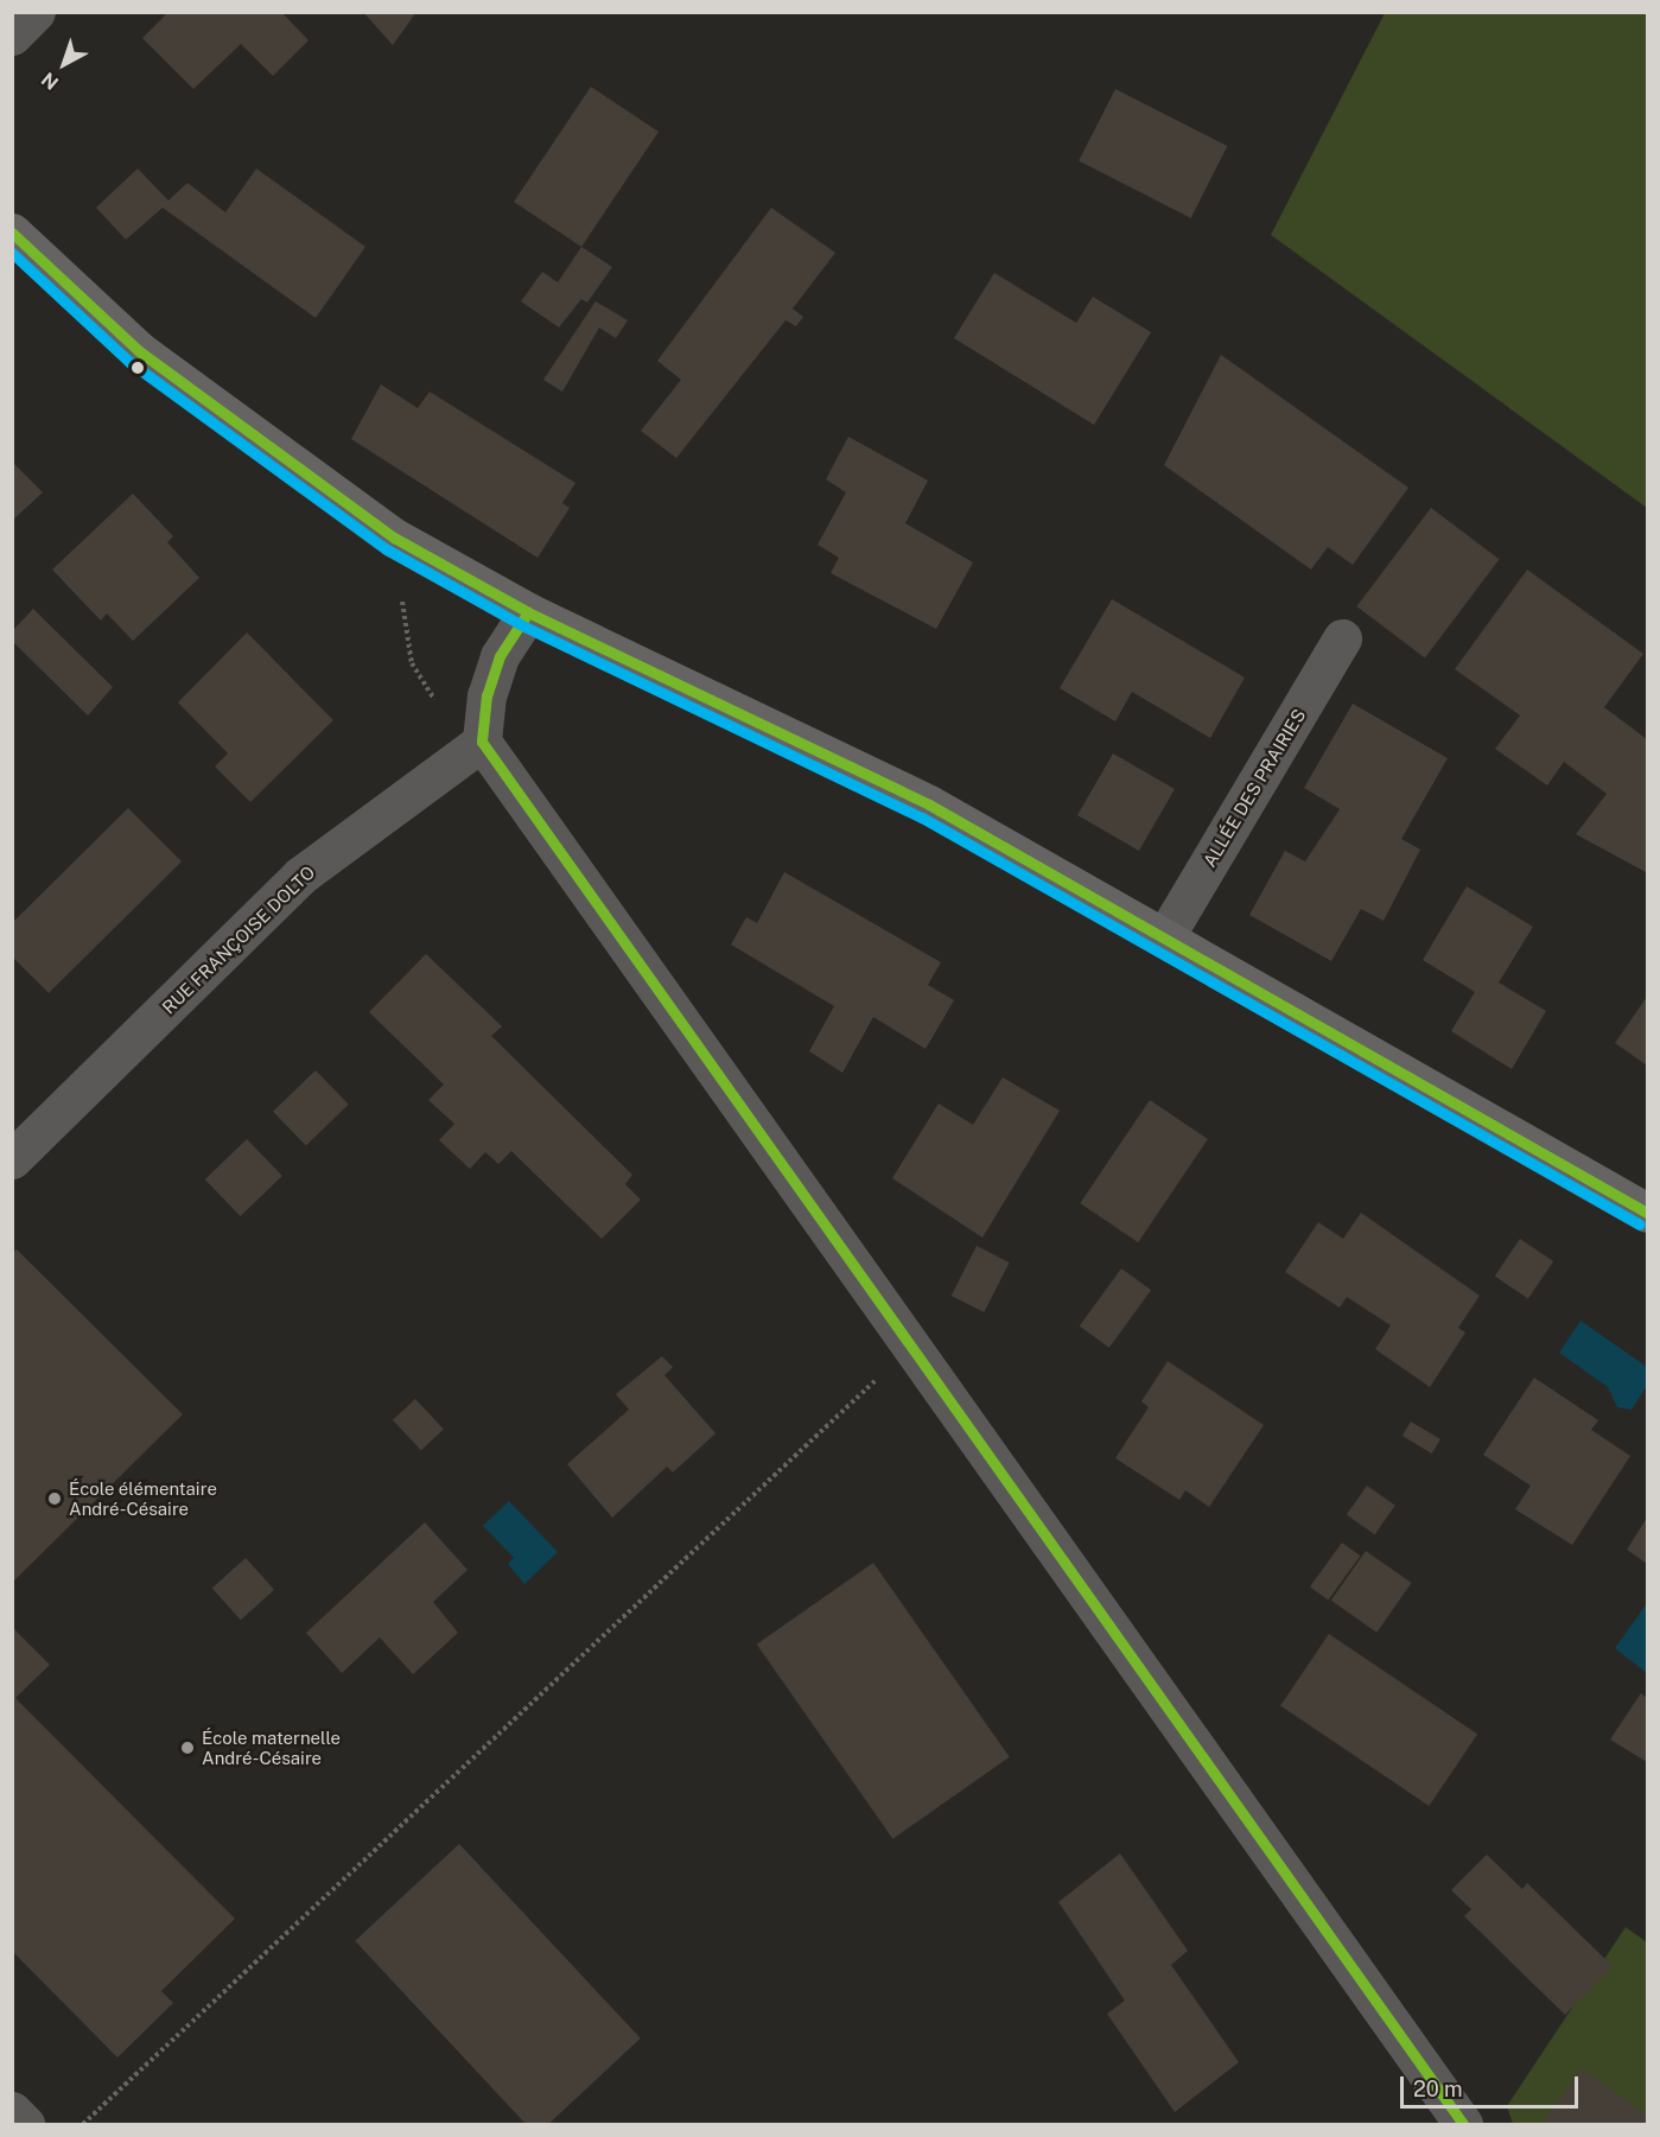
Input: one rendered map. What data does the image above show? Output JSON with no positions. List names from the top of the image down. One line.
{"streets":{"street":["ALLÉE DES PRAIRIES","RUE FRANÇOISE DOLTO"]},"places":["École élémentaire André-Césaire","École maternelle André-Césaire"],"scale_bar":"20 m","north":"bottom left"}
